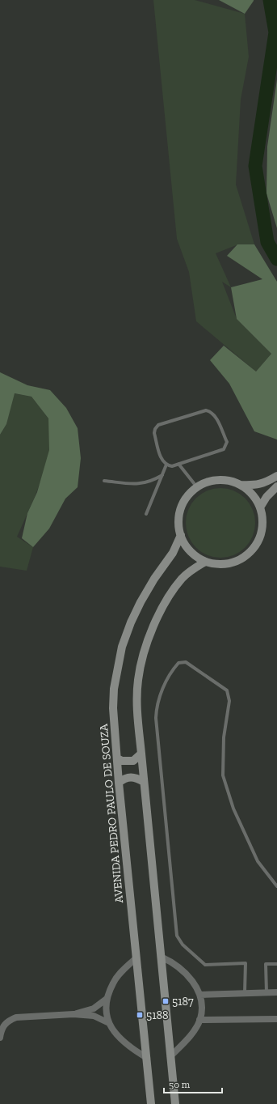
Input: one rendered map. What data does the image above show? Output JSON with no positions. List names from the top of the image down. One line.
{"streets":{"main road":["AVENIDA PEDRO PAULO DE SOUZA"]},"places":{"transit":["5187","5188"]},"scale_bar":"50 m"}
